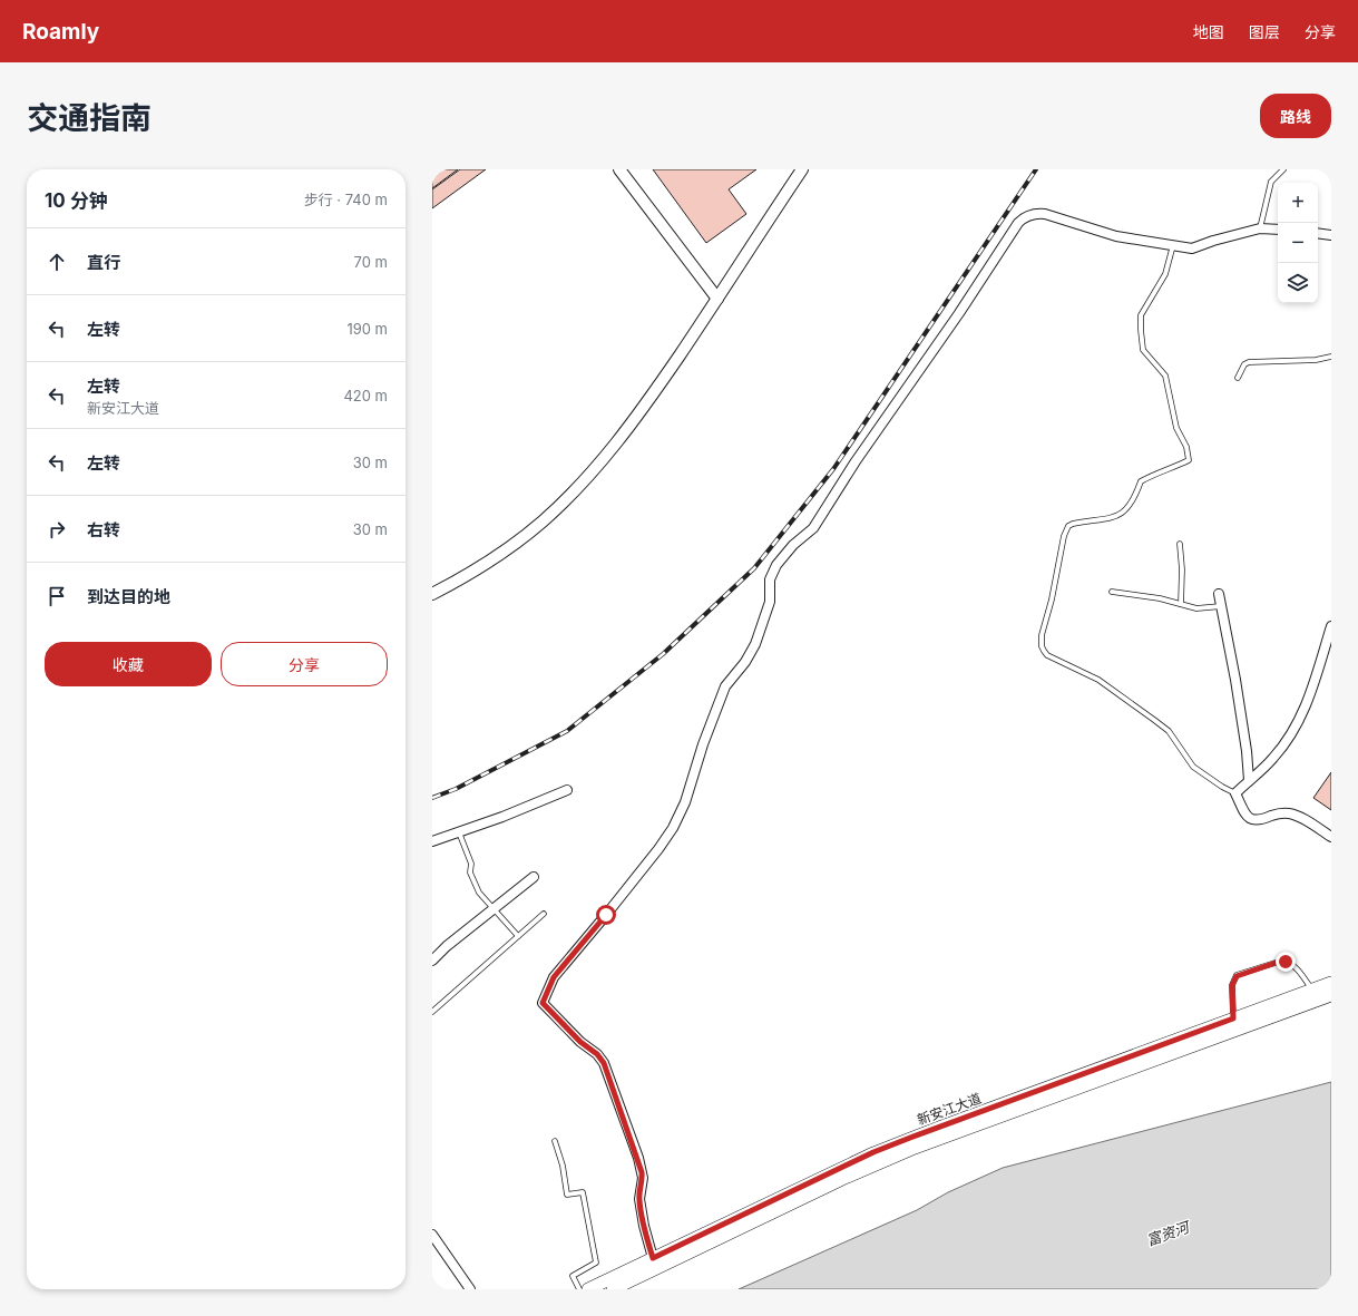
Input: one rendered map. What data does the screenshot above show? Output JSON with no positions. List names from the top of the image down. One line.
{"streets":{"main road":["新安江大道"]},"water":["富资河"],"page":{"header":"Roamly","nav":["地图","图层","分享"],"title":"交通指南","buttons":["路线",["收藏","分享"]],"heading":["10 分钟","步行 · 740 m"],"map_buttons":["+","−"],"list":[["直行","70 m"],["左转","190 m"],["左转","新安江大道","420 m"],["左转","30 m"],["右转","30 m"],"到达目的地"]}}
